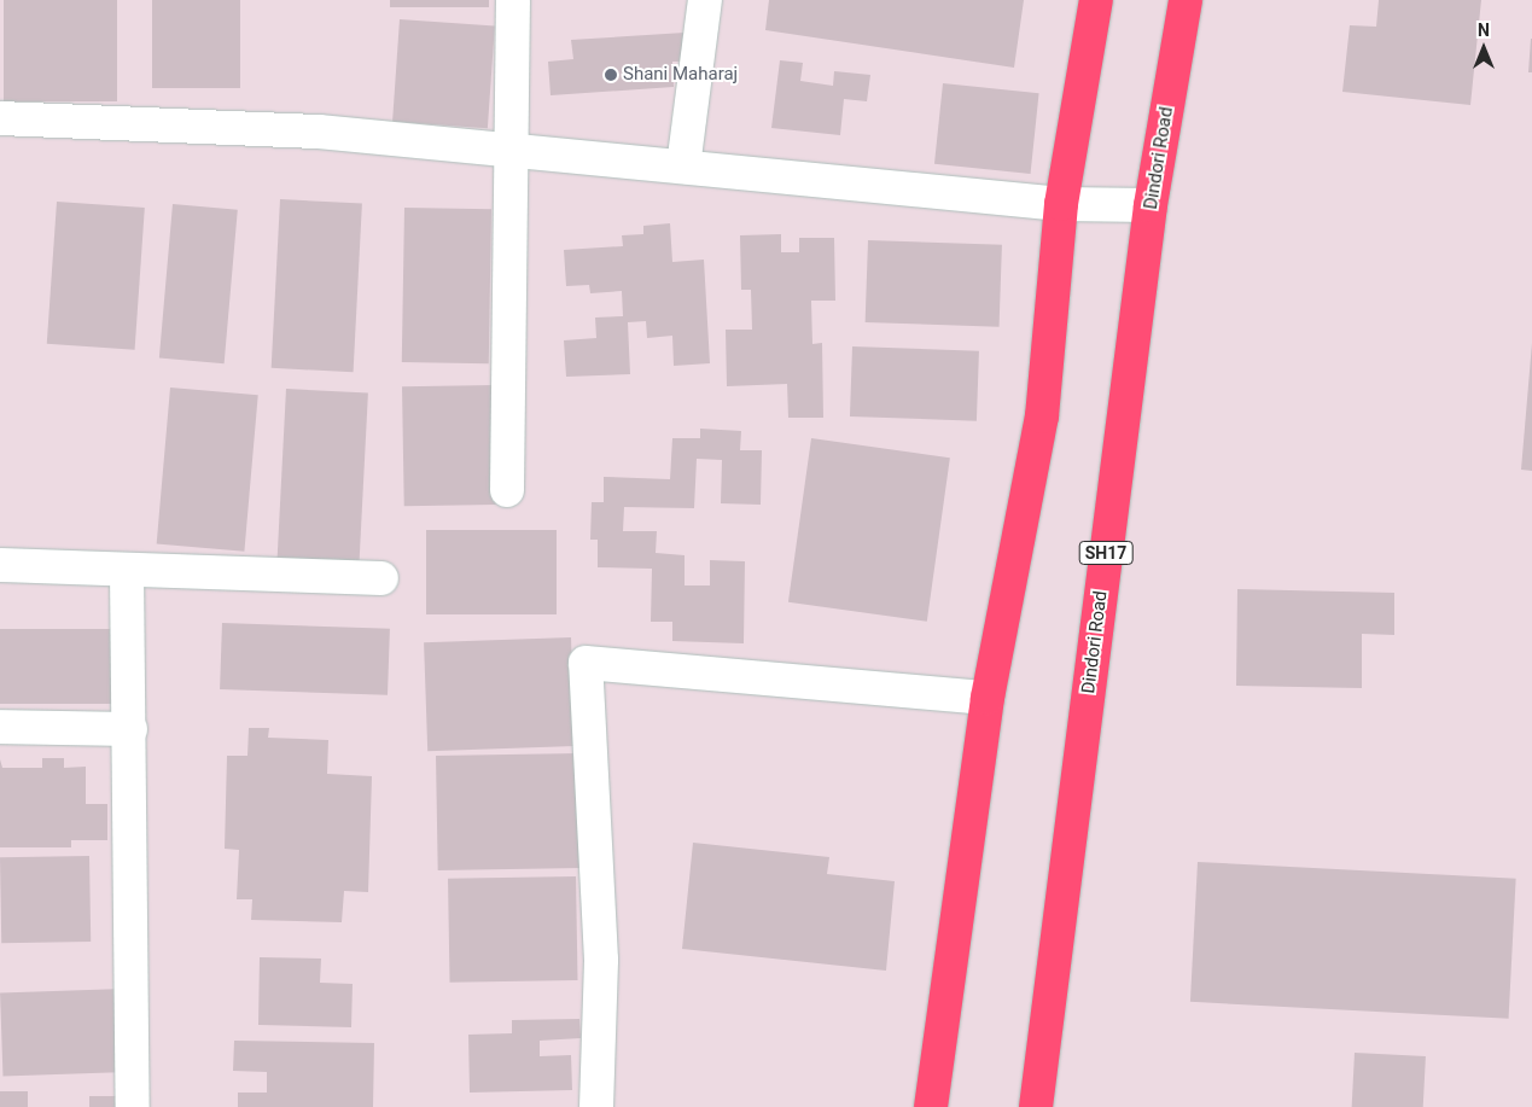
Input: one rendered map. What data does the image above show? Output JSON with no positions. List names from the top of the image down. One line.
{"streets":{"main road":["Dindori Road","SH17"]},"places":["Shani Maharaj"],"north":"top"}
